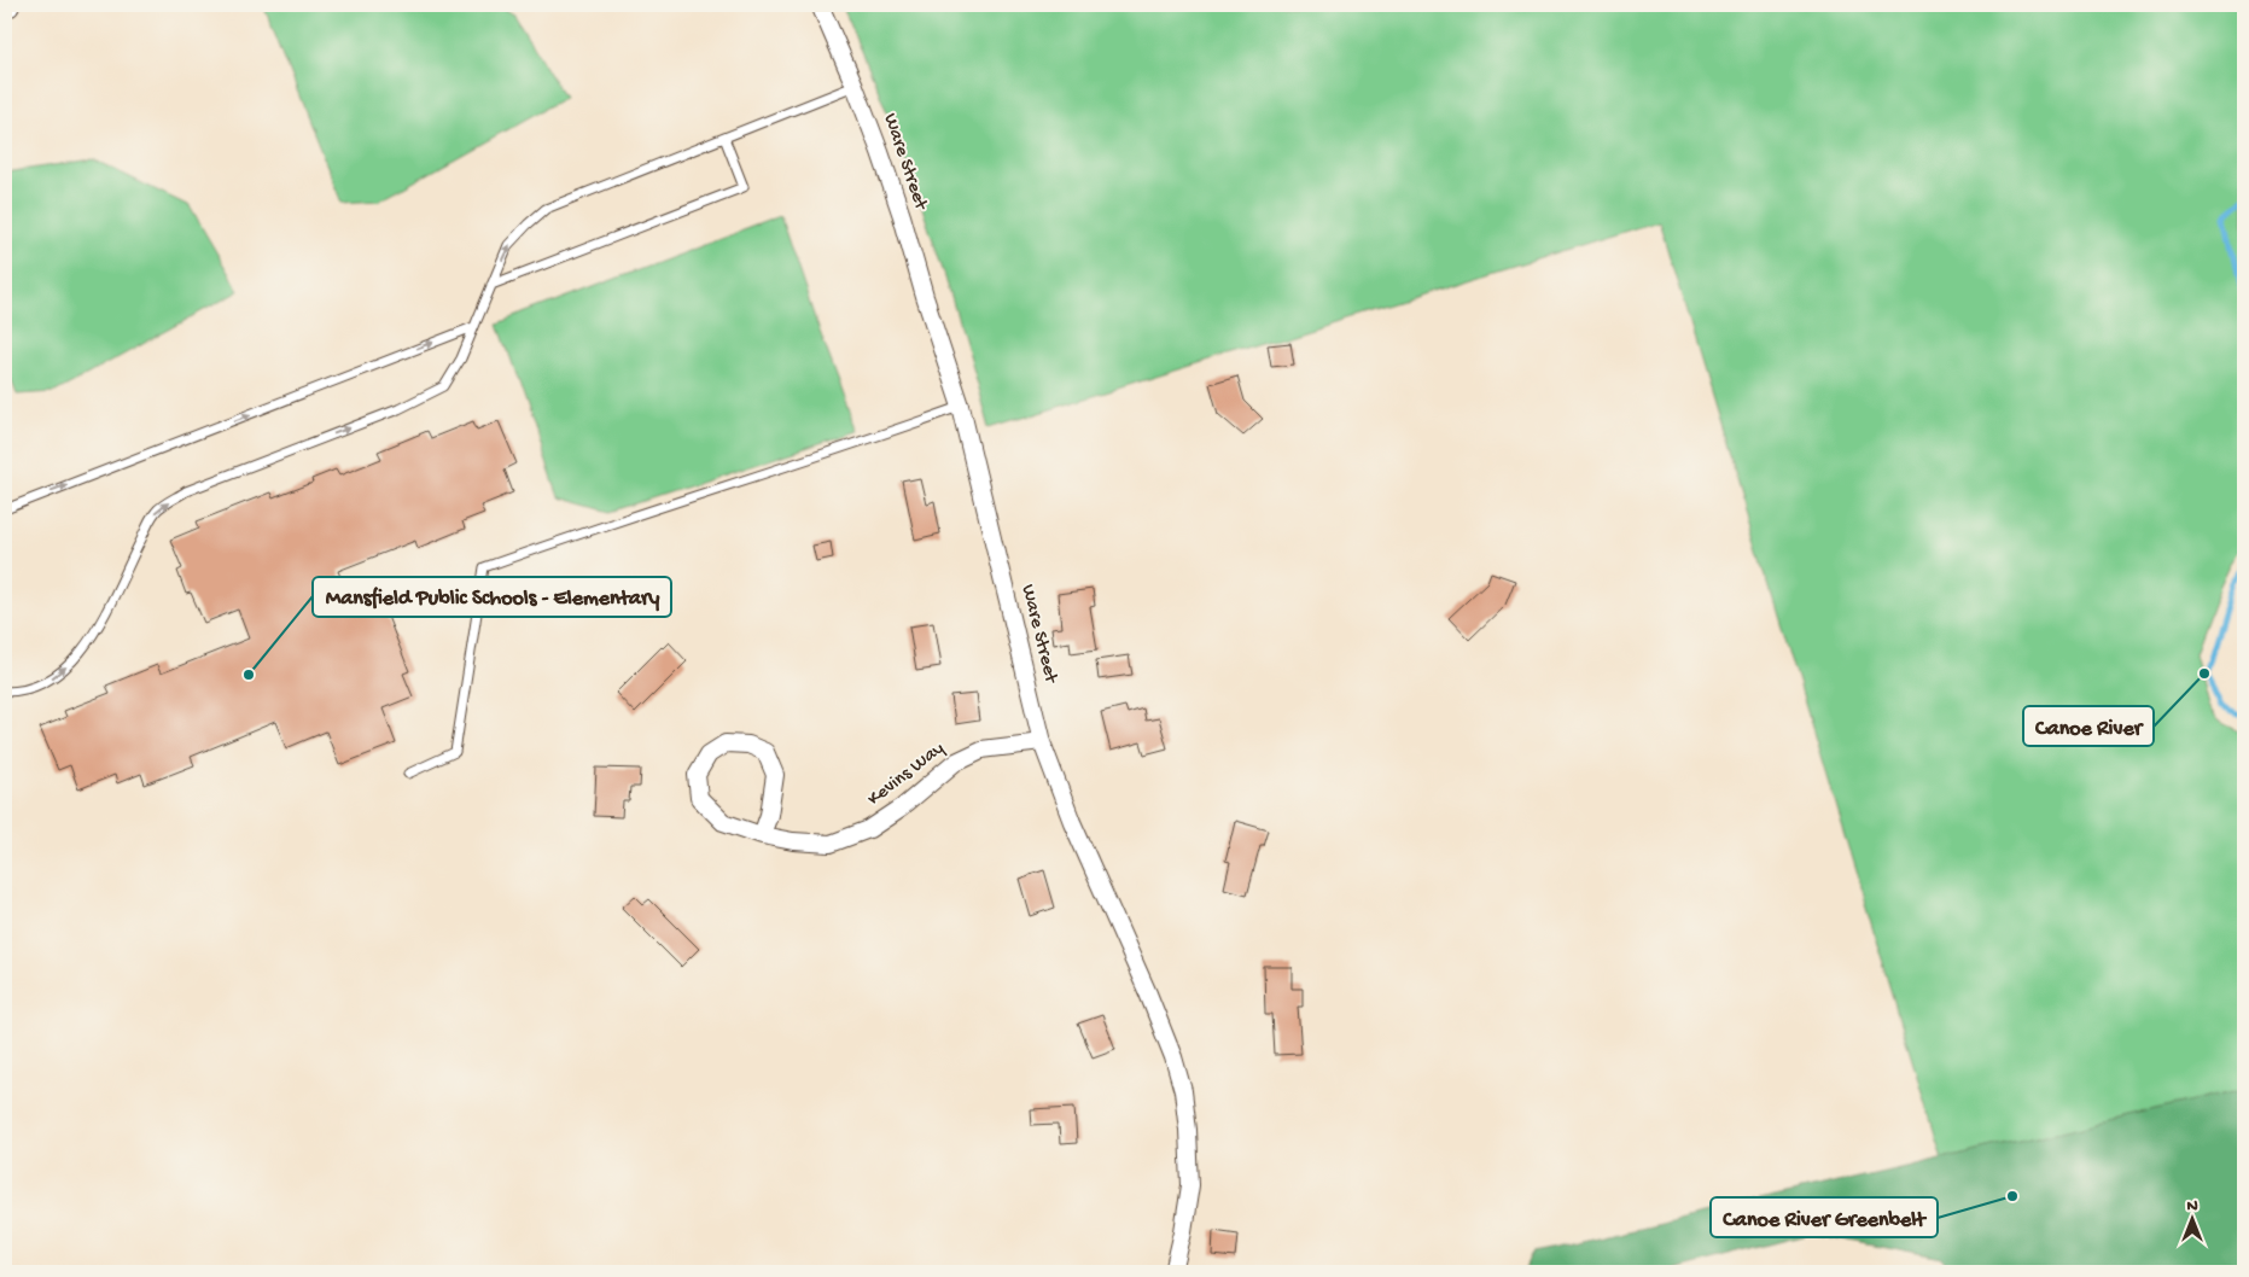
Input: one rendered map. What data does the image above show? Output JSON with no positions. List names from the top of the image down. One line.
{"streets":{"street":["Ware Street","Kevins Way"]},"crossings":[["Ware Street","Kevins Way"]],"places":["Canoe River","Mansfield Public Schools - Elementary","Canoe River Greenbelt"],"north":"top"}
